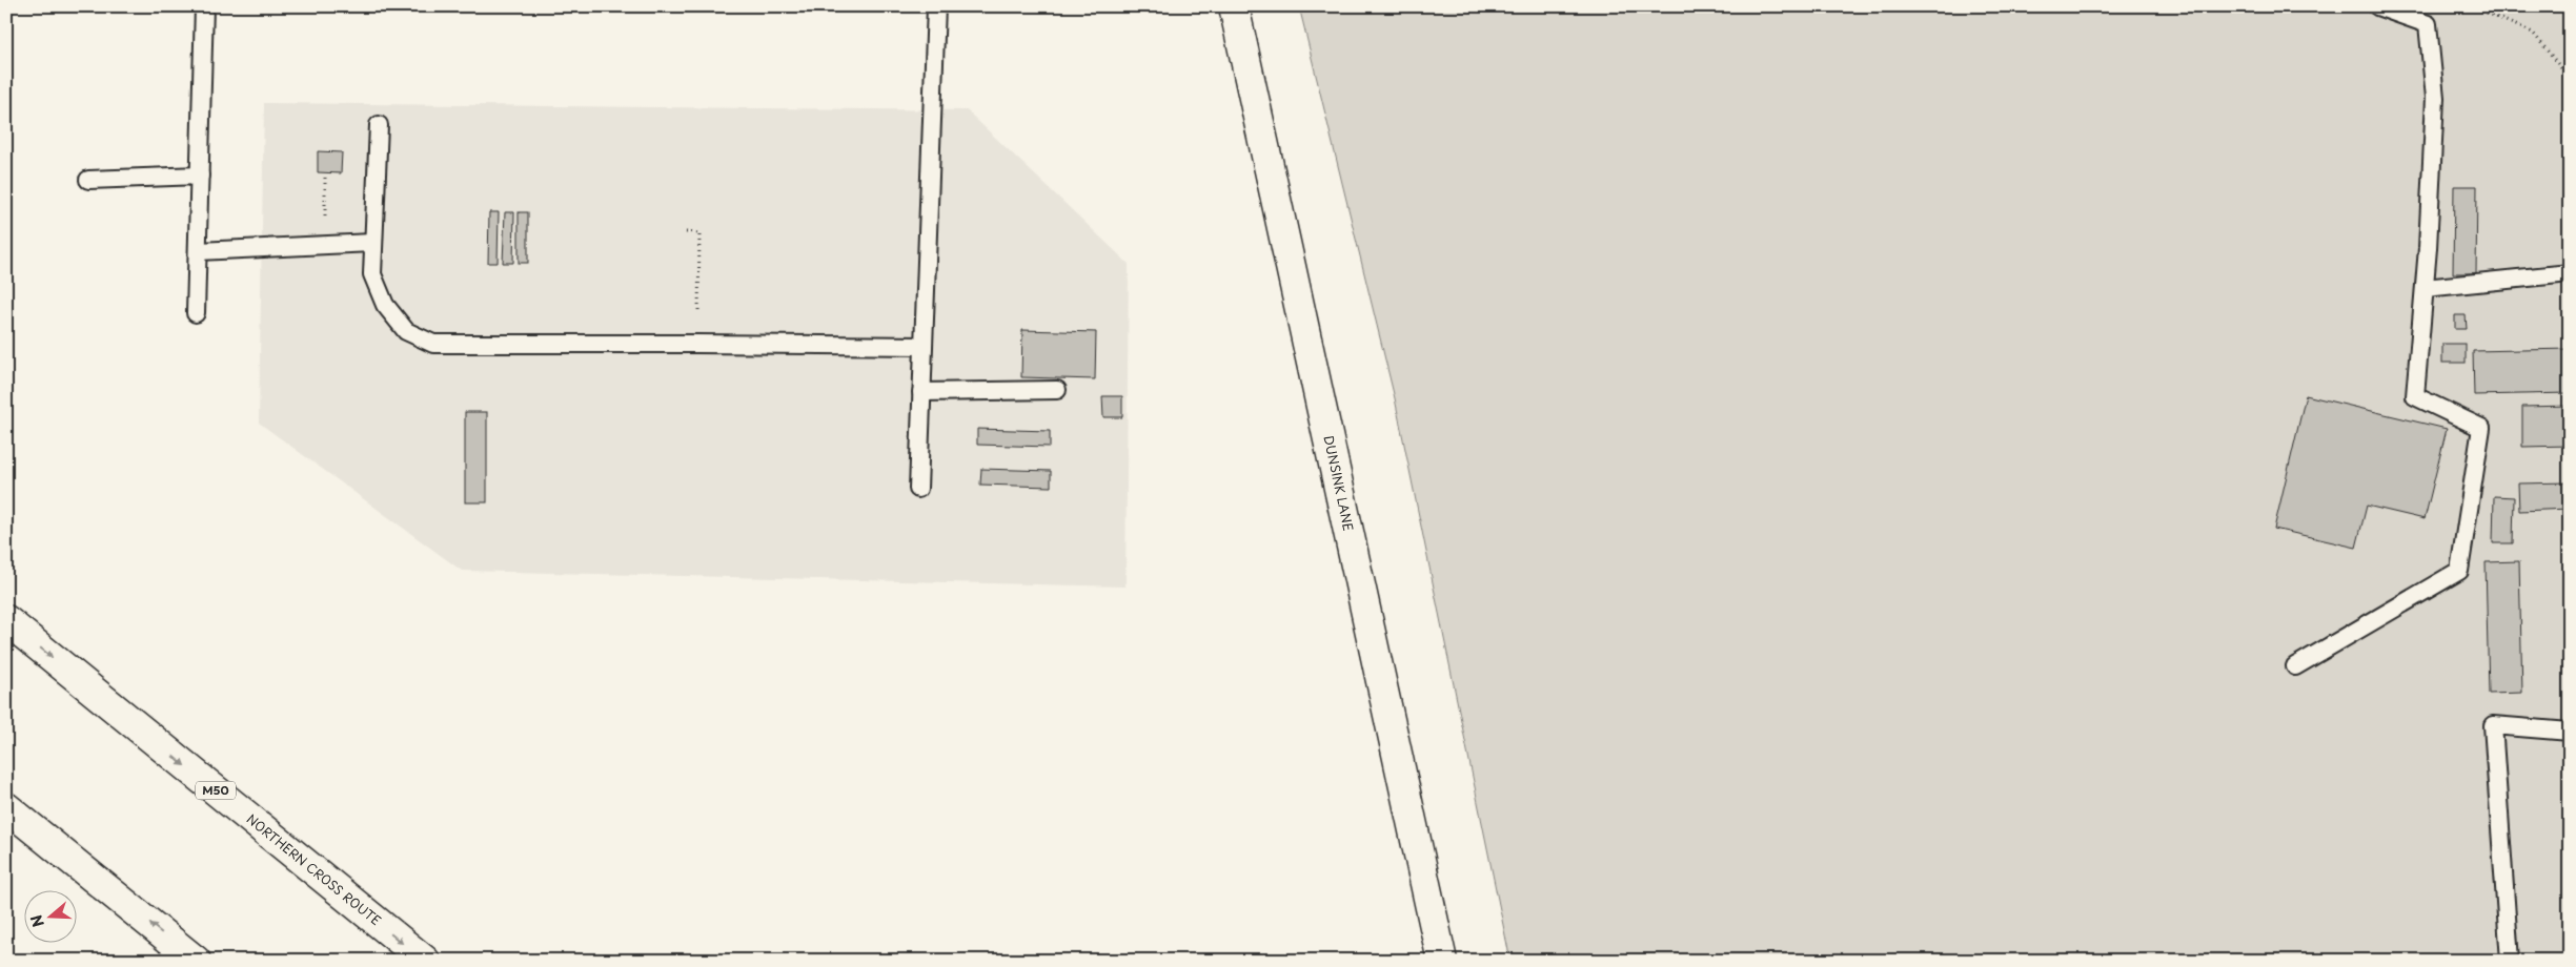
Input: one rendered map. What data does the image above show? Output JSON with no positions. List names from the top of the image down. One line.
{"streets":{"main road":["DUNSINK LANE","M50","NORTHERN CROSS ROUTE"]},"north":"left"}
